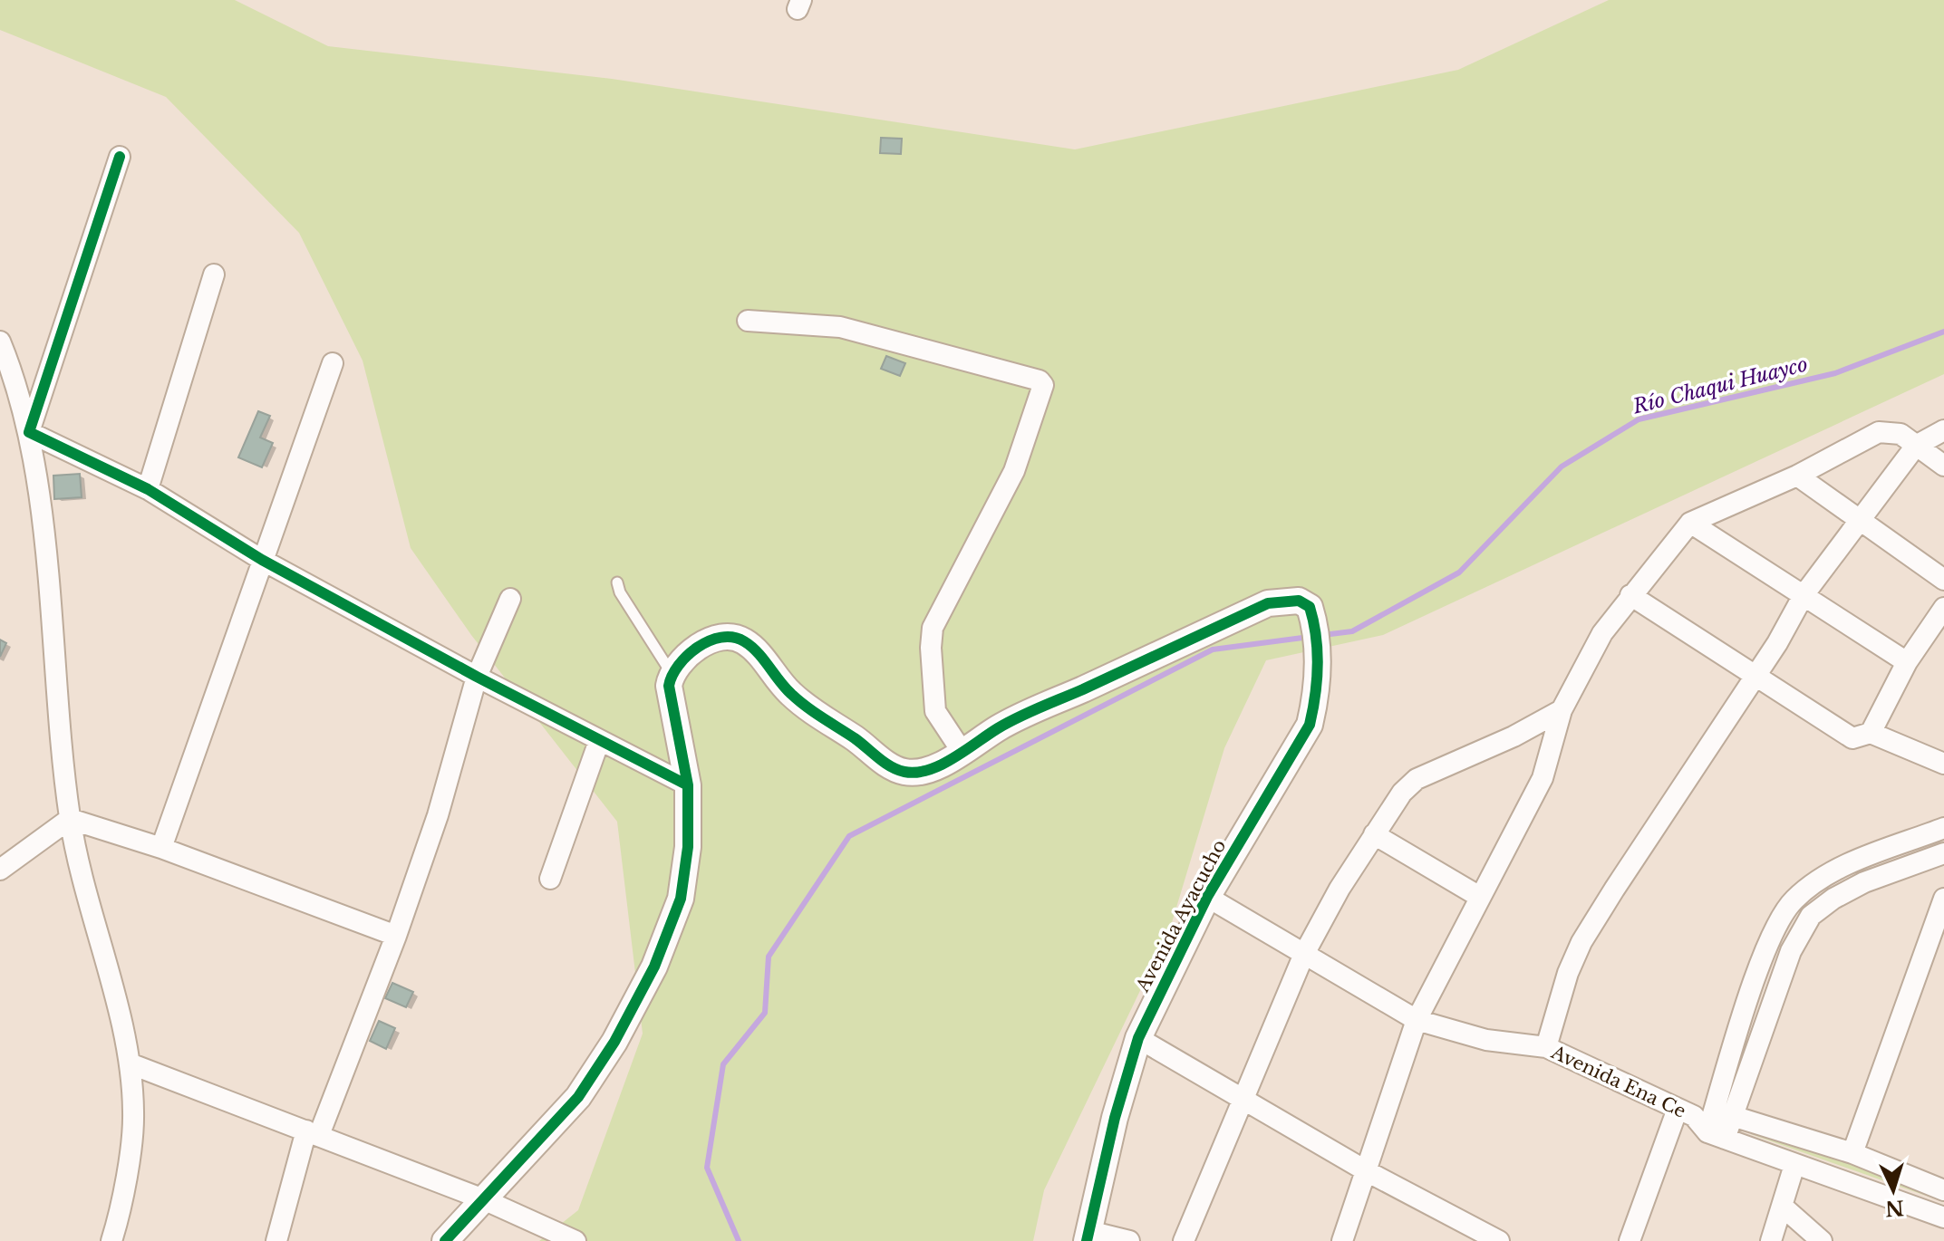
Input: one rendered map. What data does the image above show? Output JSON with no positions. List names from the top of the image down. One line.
{"streets":{"street":["Avenida Ayacucho","Avenida Ena Ce"]},"crossings":[["Avenida Ayacucho","Avenida Ena Ce"]],"water":["Río Chaqui Huayco"],"north":"bottom"}
